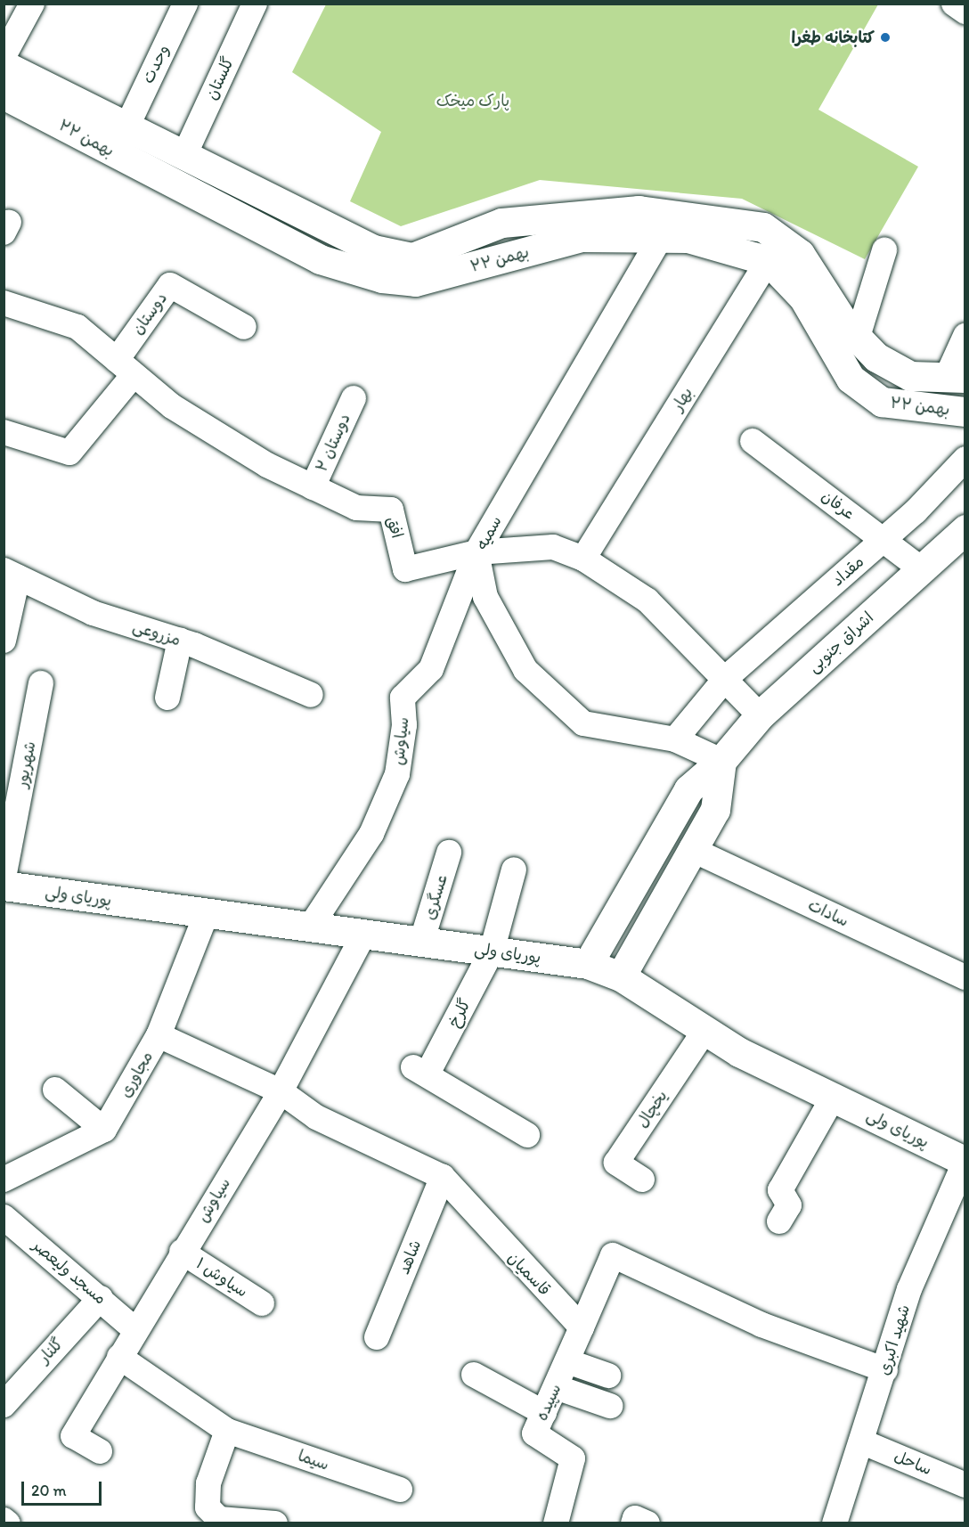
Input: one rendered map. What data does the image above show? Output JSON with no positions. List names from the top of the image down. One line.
{"streets":{"street":["وحدت","گلستان","۲۲ بهمن","دوستان","بهار","دوستان ۲","عرفان","افق","سمیه","مقداد","مزروعی","اشراق جنوبی","سیاوش","شهریور","پوریای ولی","عسگری","سادات","گلرخ","مجاوری","یخچال","شاهد","مسجد ولیعصر","قاسمیان","سیاوش ۱","شهید اکبری","گلنار","سپیده","سیما","ساحل"]},"crossings":[["وحدت","۲۲ بهمن"],["گلستان","۲۲ بهمن"],["۲۲ بهمن","بهار"],["۲۲ بهمن","سمیه"],["دوستان","افق"],["بهار","افق"],["دوستان ۲","افق"],["عرفان","مقداد"],["عرفان","اشراق جنوبی"],["افق","سمیه"],["افق","مقداد"],["افق","اشراق جنوبی"],["افق","سیاوش"],["سمیه","مقداد"],["سمیه","اشراق جنوبی"],["سمیه","سیاوش"],["اشراق جنوبی","پوریای ولی"],["سیاوش","پوریای ولی"],["سیاوش","مسجد ولیعصر"],["سیاوش","قاسمیان"],["سیاوش","سیاوش ۱"],["سیاوش","سیما"],["پوریای ولی","عسگری"],["پوریای ولی","گلرخ"],["پوریای ولی","مجاوری"],["پوریای ولی","یخچال"],["پوریای ولی","شهید اکبری"],["مجاوری","قاسمیان"],["شاهد","قاسمیان"],["مسجد ولیعصر","گلنار"],["قاسمیان","سپیده"],["شهید اکبری","ساحل"]],"parks":["پارک میخک"],"places":["کتابخانه طغرا"],"scale_bar":"20 m"}
